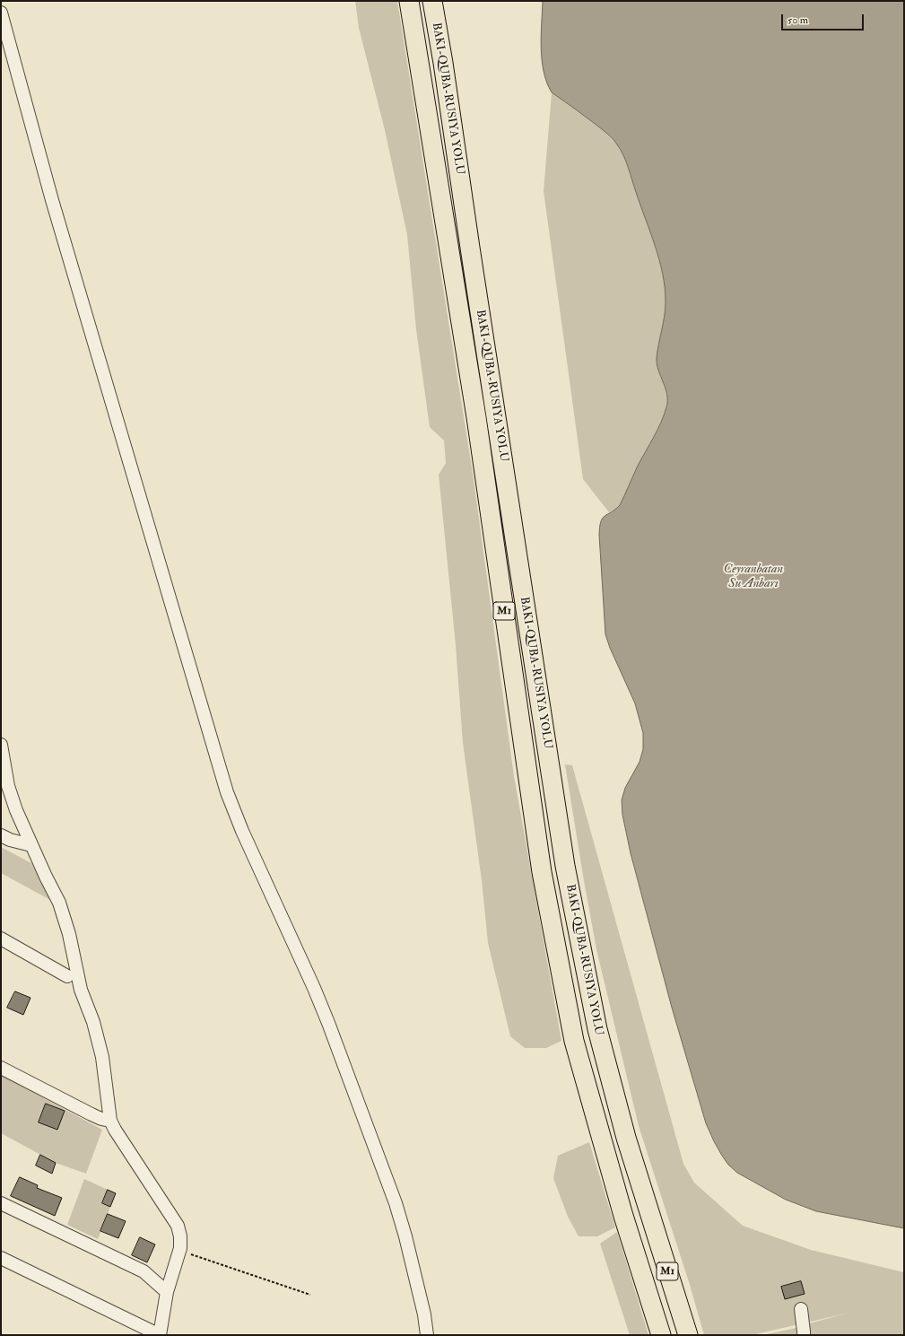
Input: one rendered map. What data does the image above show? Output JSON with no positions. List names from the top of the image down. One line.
{"streets":{"highway":["M1"]},"water":["Ceyranbatan Su Anbarı"],"scale_bar":"50 m"}
